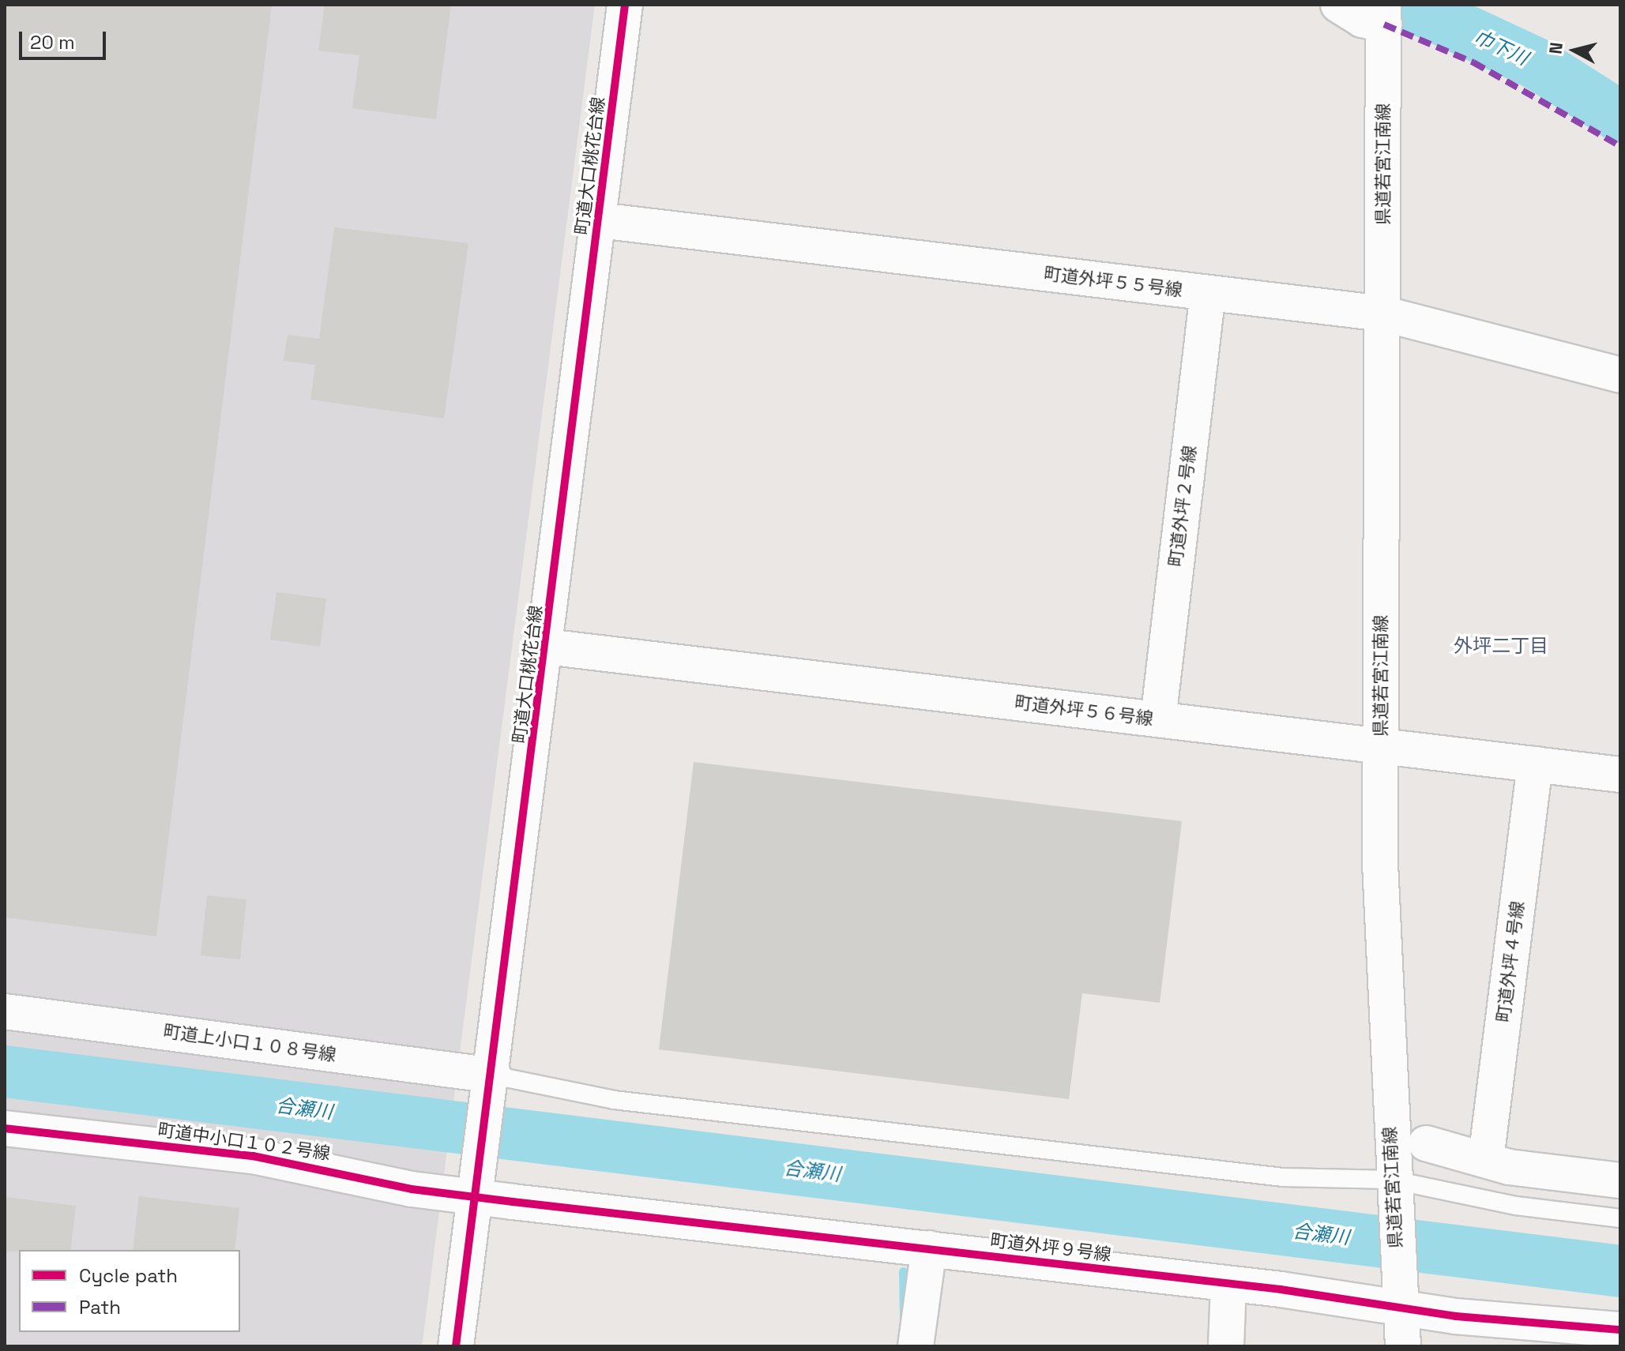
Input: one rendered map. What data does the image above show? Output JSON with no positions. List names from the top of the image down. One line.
{"streets":{"street":["県道若宮江南線","町道大口桃花台線","町道外坪５５号線","町道外坪２号線","町道外坪５６号線","町道外坪４号線","町道上小口１０８号線","町道中小口１０２号線","町道外坪９号線"]},"crossings":[["県道若宮江南線","町道外坪５５号線"],["県道若宮江南線","町道外坪５６号線"],["県道若宮江南線","町道外坪９号線"],["町道大口桃花台線","町道外坪５５号線"],["町道大口桃花台線","町道外坪５６号線"],["町道大口桃花台線","町道上小口１０８号線"],["町道大口桃花台線","町道中小口１０２号線"],["町道大口桃花台線","町道外坪９号線"],["町道外坪５５号線","町道外坪２号線"],["町道外坪２号線","町道外坪５６号線"],["町道外坪５６号線","町道外坪４号線"],["町道中小口１０２号線","町道外坪９号線"]],"districts":["外坪二丁目"],"water":["巾下川","合瀬川"],"legend":["Cycle path","Path"],"scale_bar":"20 m","north":"left"}
